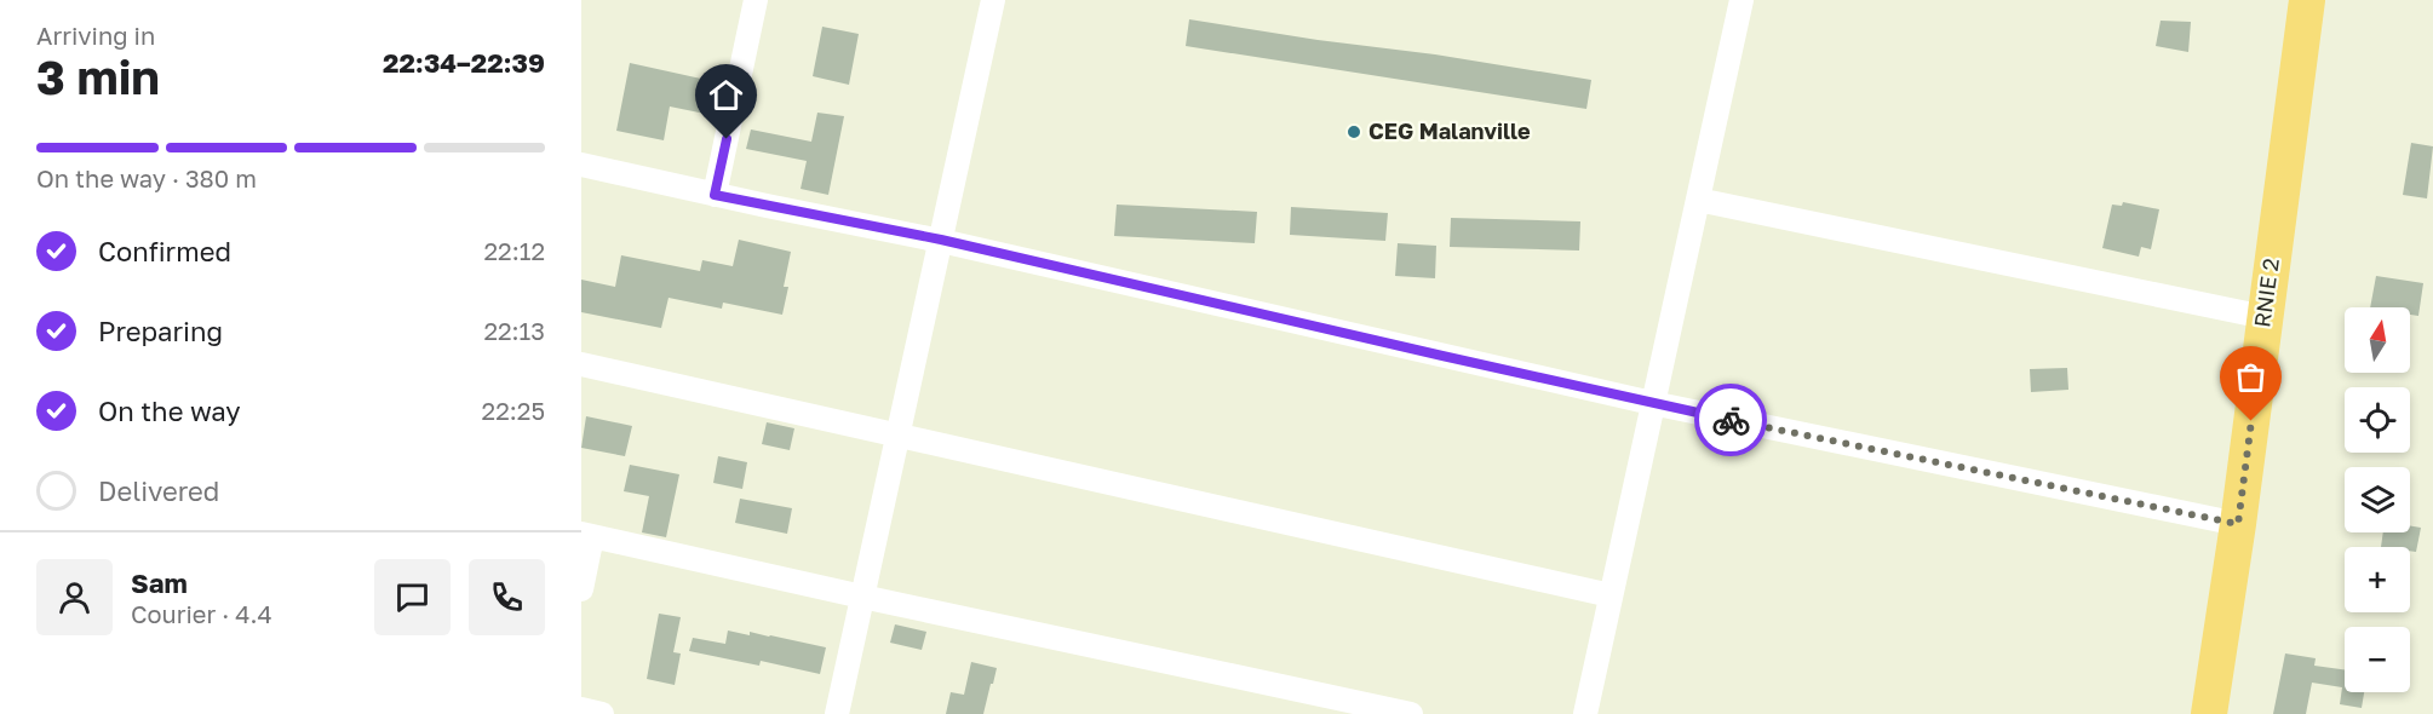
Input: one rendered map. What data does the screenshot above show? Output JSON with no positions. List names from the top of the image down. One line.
{"streets":{"main road":["RNIE 2"]},"places":["CEG Malanville"],"north":"top","page":{"heading":["3 min","Arriving in","22:34–22:39"],"panel":["Sam","Courier · 4.4"],"bar":"On the way · 380 m","list":[["Confirmed","22:12"],["Preparing","22:13"],["On the way","22:25"],"Delivered"],"map_buttons":["+","−"]}}
